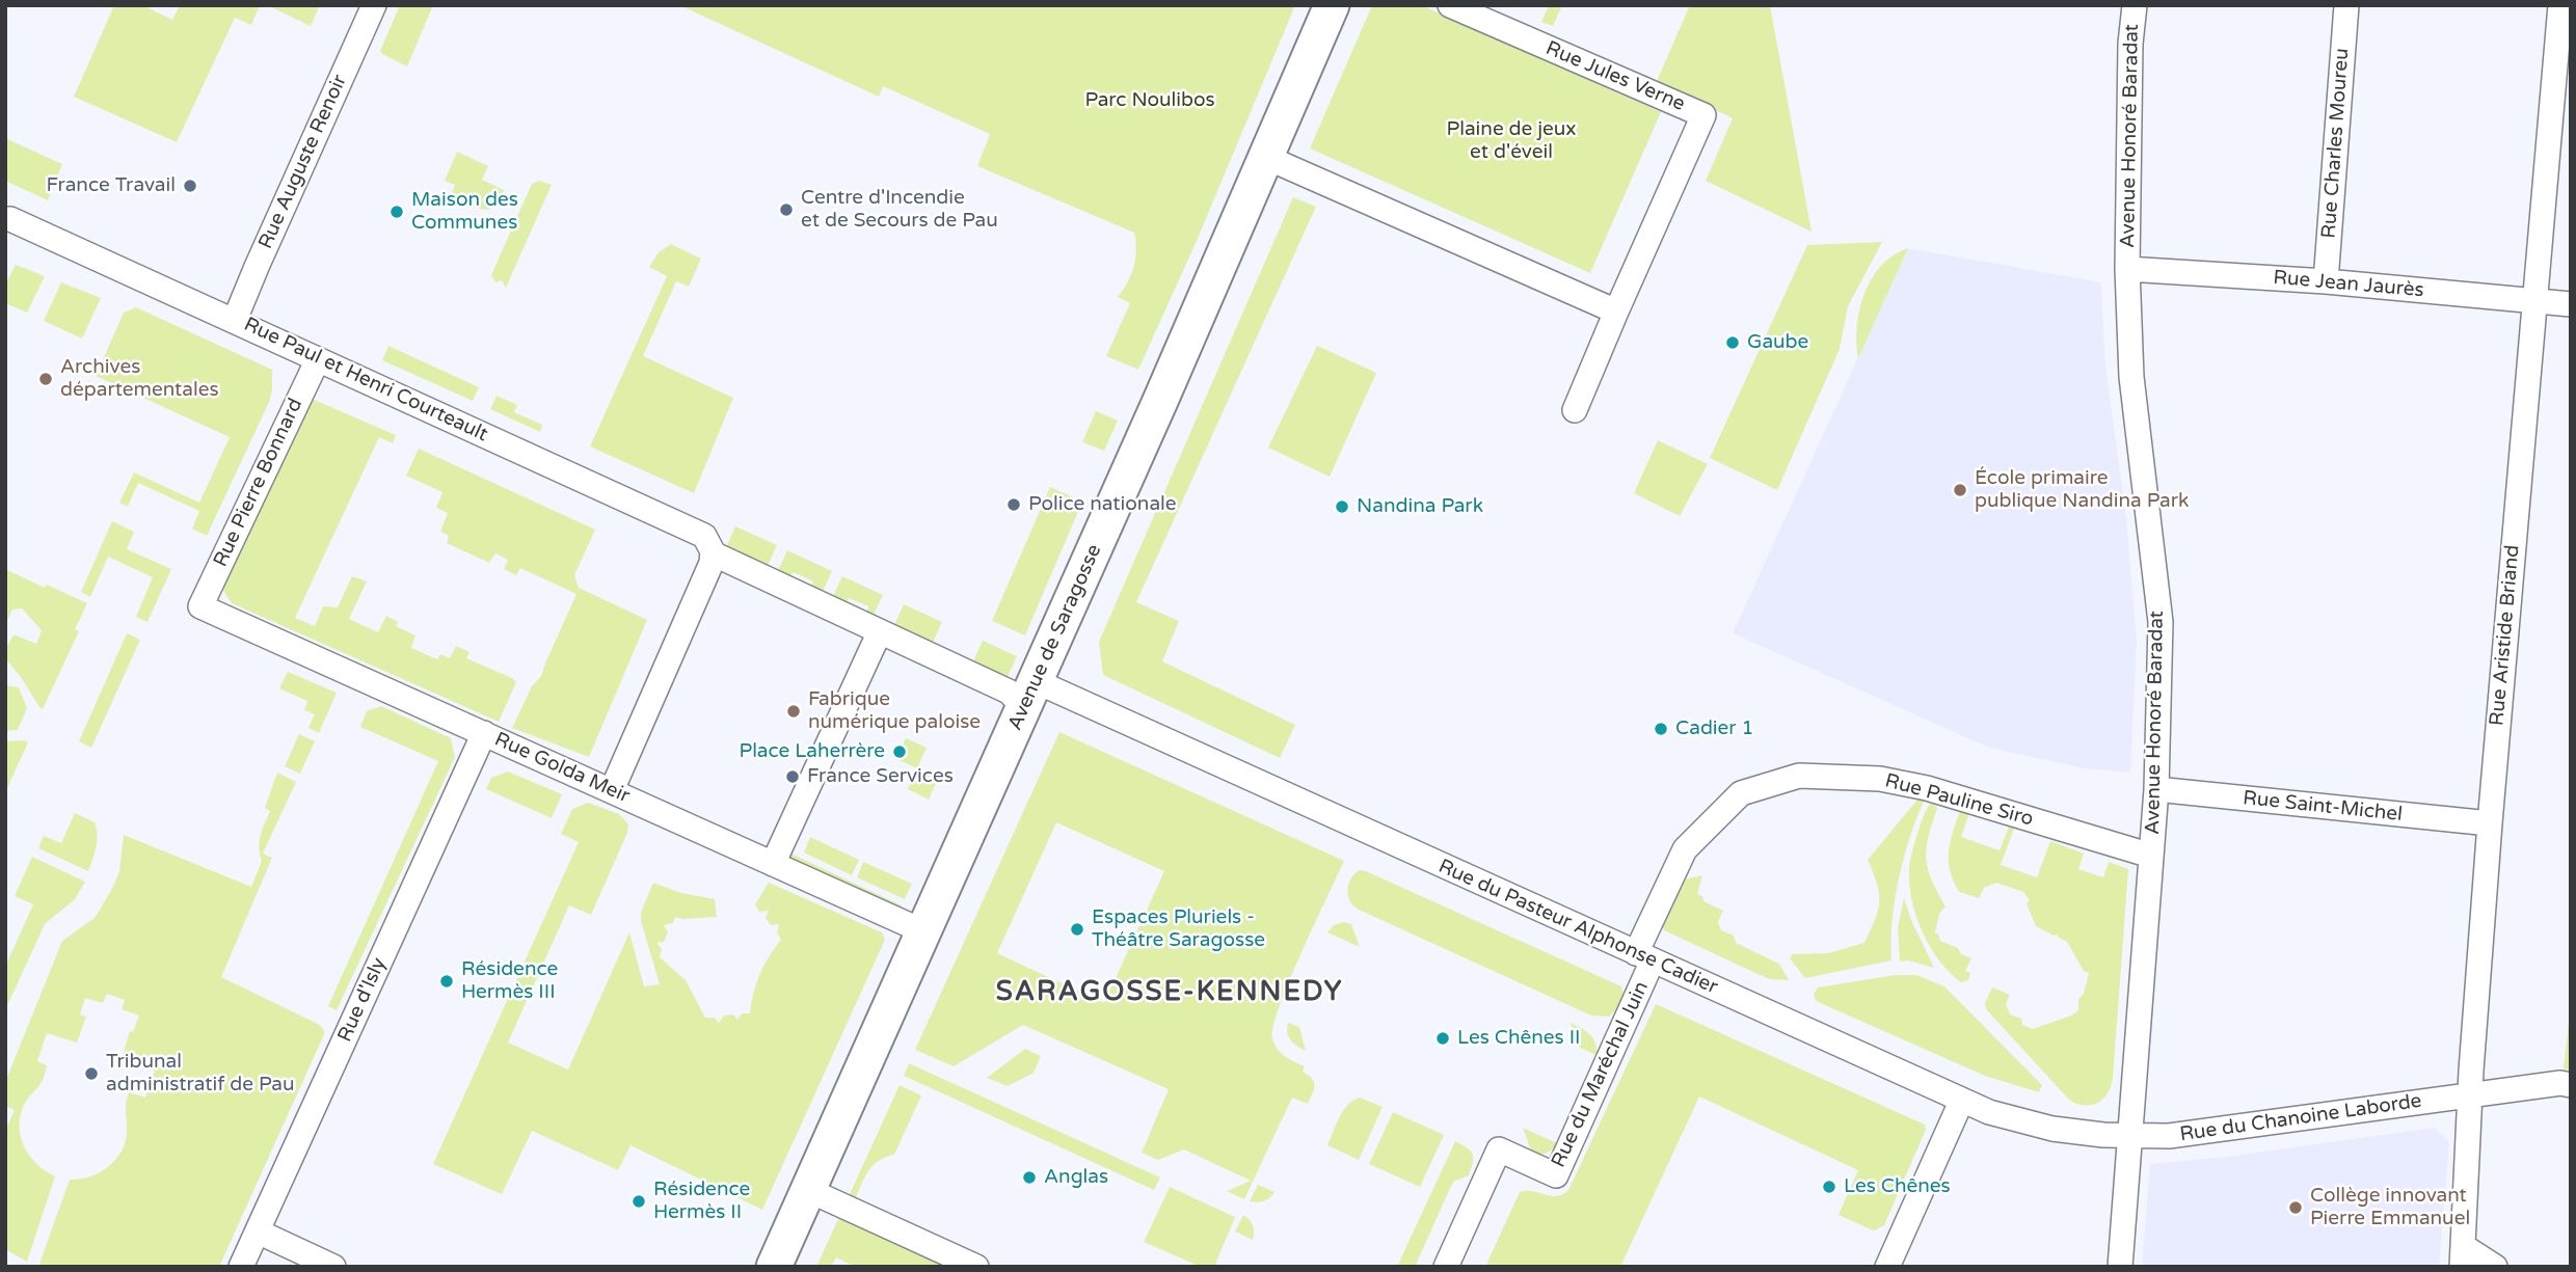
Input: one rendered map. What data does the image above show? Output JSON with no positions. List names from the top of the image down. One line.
{"streets":{"street":["Rue Jules Verne","Avenue Honoré Baradat","Rue Charles Moureu","Rue Auguste Renoir","Rue Jean Jaurès","Rue Paul et Henri Courteault","Rue Pierre Bonnard","Rue Aristide Briand","Avenue de Saragosse","Rue Golda Meir","Rue Pauline Siro","Rue Saint-Michel","Rue du Pasteur Alphonse Cadier","Rue d'Isly","Rue du Maréchal Juin","Rue du Chanoine Laborde"]},"crossings":[["Avenue Honoré Baradat","Rue Jean Jaurès"],["Avenue Honoré Baradat","Rue Pauline Siro"],["Avenue Honoré Baradat","Rue Saint-Michel"],["Avenue Honoré Baradat","Rue du Pasteur Alphonse Cadier"],["Avenue Honoré Baradat","Rue du Chanoine Laborde"],["Rue Charles Moureu","Rue Jean Jaurès"],["Rue Auguste Renoir","Rue Paul et Henri Courteault"],["Rue Jean Jaurès","Rue Aristide Briand"],["Rue Paul et Henri Courteault","Rue Pierre Bonnard"],["Rue Paul et Henri Courteault","Rue du Pasteur Alphonse Cadier"],["Rue Pierre Bonnard","Rue Golda Meir"],["Rue Aristide Briand","Rue Saint-Michel"],["Rue Aristide Briand","Rue du Chanoine Laborde"],["Avenue de Saragosse","Rue Golda Meir"],["Avenue de Saragosse","Rue du Pasteur Alphonse Cadier"],["Rue Golda Meir","Rue d'Isly"],["Rue Pauline Siro","Rue du Pasteur Alphonse Cadier"],["Rue Pauline Siro","Rue du Maréchal Juin"],["Rue du Pasteur Alphonse Cadier","Rue du Maréchal Juin"],["Rue du Pasteur Alphonse Cadier","Rue du Chanoine Laborde"]],"districts":["SARAGOSSE-KENNEDY"],"parks":["Parc Noulibos","Plaine de jeux et d'éveil"],"places":["France Travail","Centre d'Incendie et de Secours de Pau","Maison des Communes","Gaube","Archives départementales","École primaire publique Nandina Park","Police nationale","Nandina Park","Fabrique numérique paloise","Cadier 1","Place Laherrère","France Services","Espaces Pluriels - Théâtre Saragosse","Résidence Hermès III","Les Chênes II","Tribunal administratif de Pau","Anglas","Les Chênes","Résidence Hermès II","Collège innovant Pierre Emmanuel"]}
